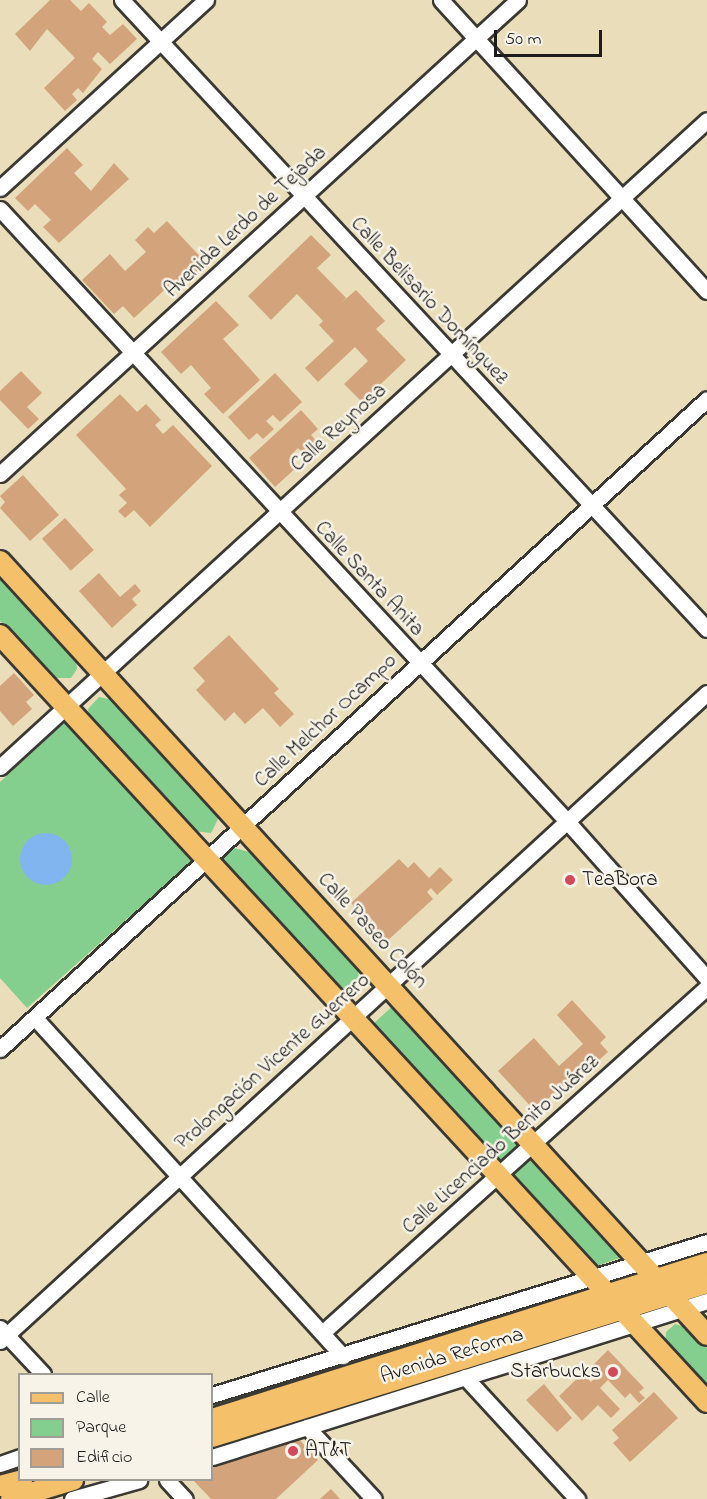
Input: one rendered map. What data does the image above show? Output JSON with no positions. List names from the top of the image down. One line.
{"streets":{"main road":["Calle Paseo Colón","Avenida Reforma"],"street":["Avenida Lerdo de Tejada","Calle Belisario Domínguez","Calle Reynosa","Calle Santa Anita","Calle Melchor Ocampo","Prolongación Vicente Guerrero","Calle Licenciado Benito Juárez"]},"crossings":[["Avenida Lerdo de Tejada","Calle Belisario Domínguez"],["Avenida Lerdo de Tejada","Calle Santa Anita"],["Calle Belisario Domínguez","Calle Reynosa"],["Calle Belisario Domínguez","Calle Melchor Ocampo"],["Calle Reynosa","Calle Santa Anita"],["Calle Reynosa","Calle Paseo Colón"],["Calle Santa Anita","Calle Melchor Ocampo"],["Calle Santa Anita","Prolongación Vicente Guerrero"],["Calle Melchor Ocampo","Calle Paseo Colón"],["Calle Paseo Colón","Prolongación Vicente Guerrero"],["Calle Paseo Colón","Calle Licenciado Benito Juárez"],["Calle Paseo Colón","Avenida Reforma"]],"places":["TeaBora","Starbucks","AT&T"],"legend":["Calle","Parque","Edificio"],"scale_bar":"50 m"}
